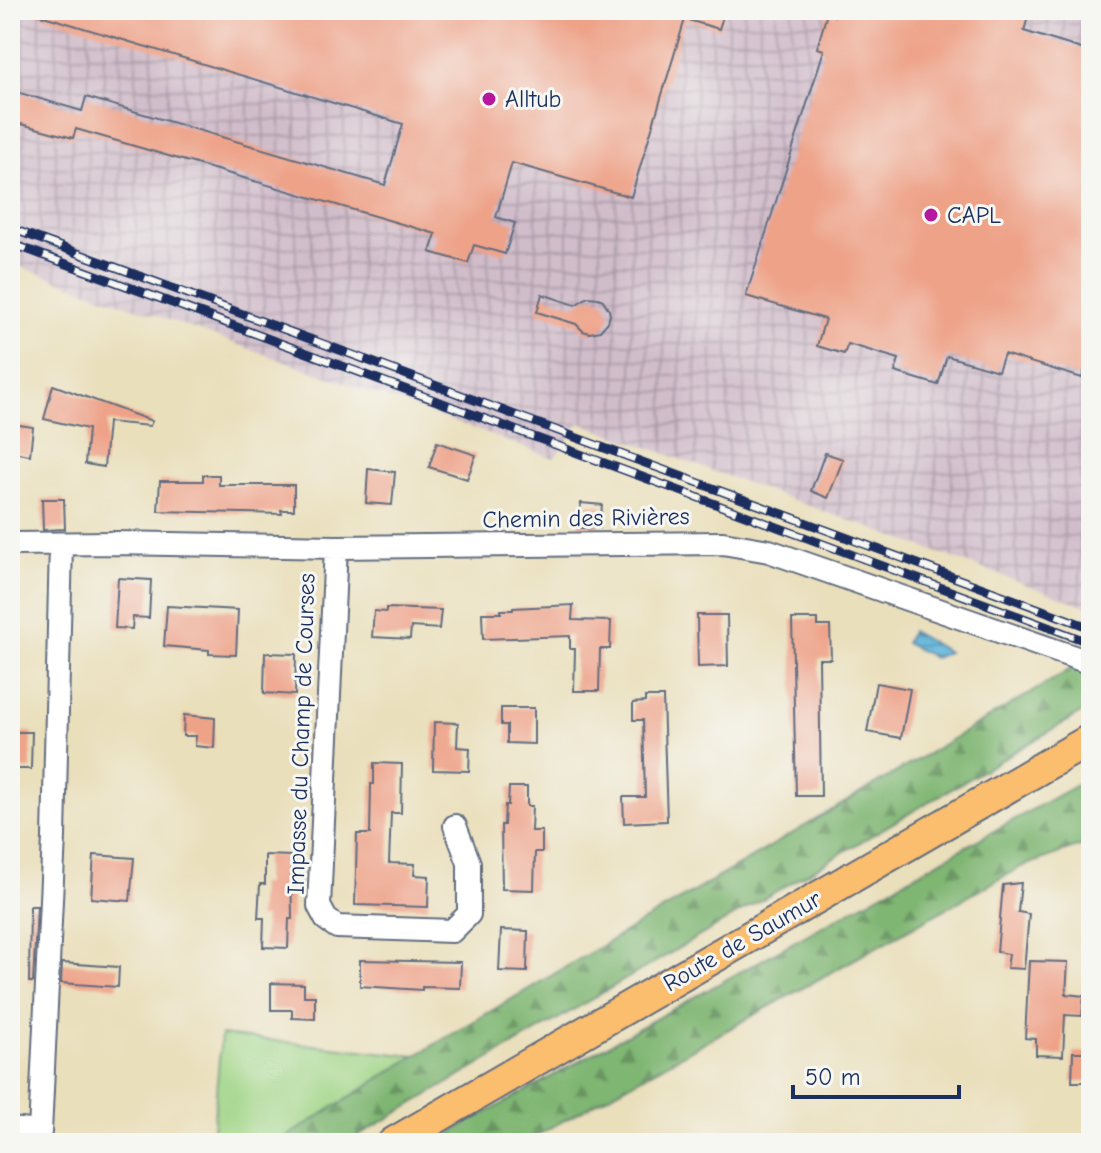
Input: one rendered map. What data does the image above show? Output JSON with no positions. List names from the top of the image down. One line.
{"streets":{"main road":["Route de Saumur"],"street":["Chemin des Rivières","Impasse du Champ de Courses"]},"crossings":[["Chemin des Rivières","Impasse du Champ de Courses"]],"places":["Alltub","CAPL"],"scale_bar":"50 m"}
